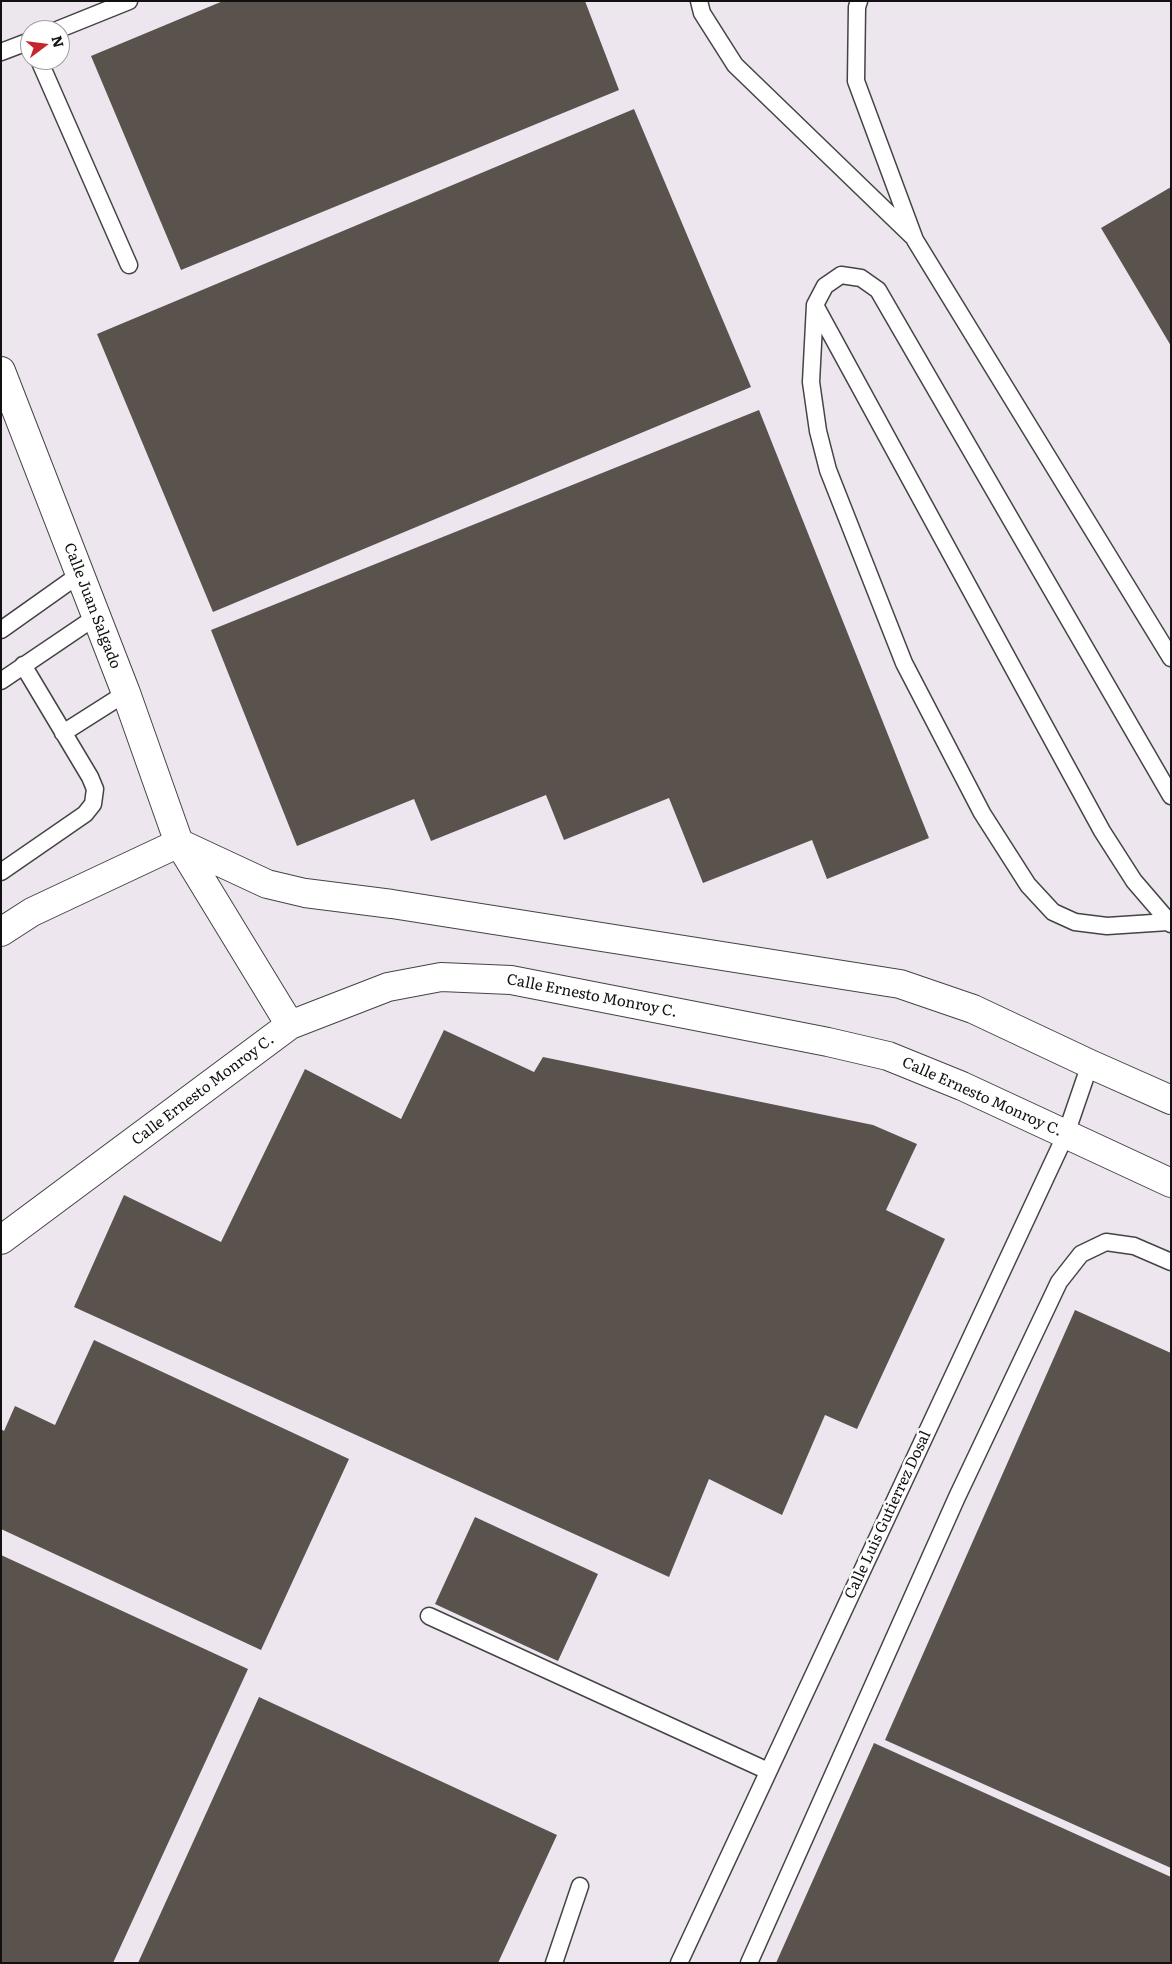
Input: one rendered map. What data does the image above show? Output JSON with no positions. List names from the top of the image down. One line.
{"streets":{"street":["Calle Juan Salgado","Calle Ernesto Monroy C."],"lane":["Calle Luis Gutierrez Dosal"]},"crossings":[["Calle Juan Salgado","Calle Ernesto Monroy C."],["Calle Ernesto Monroy C.","Calle Luis Gutierrez Dosal"]],"north":"right"}
